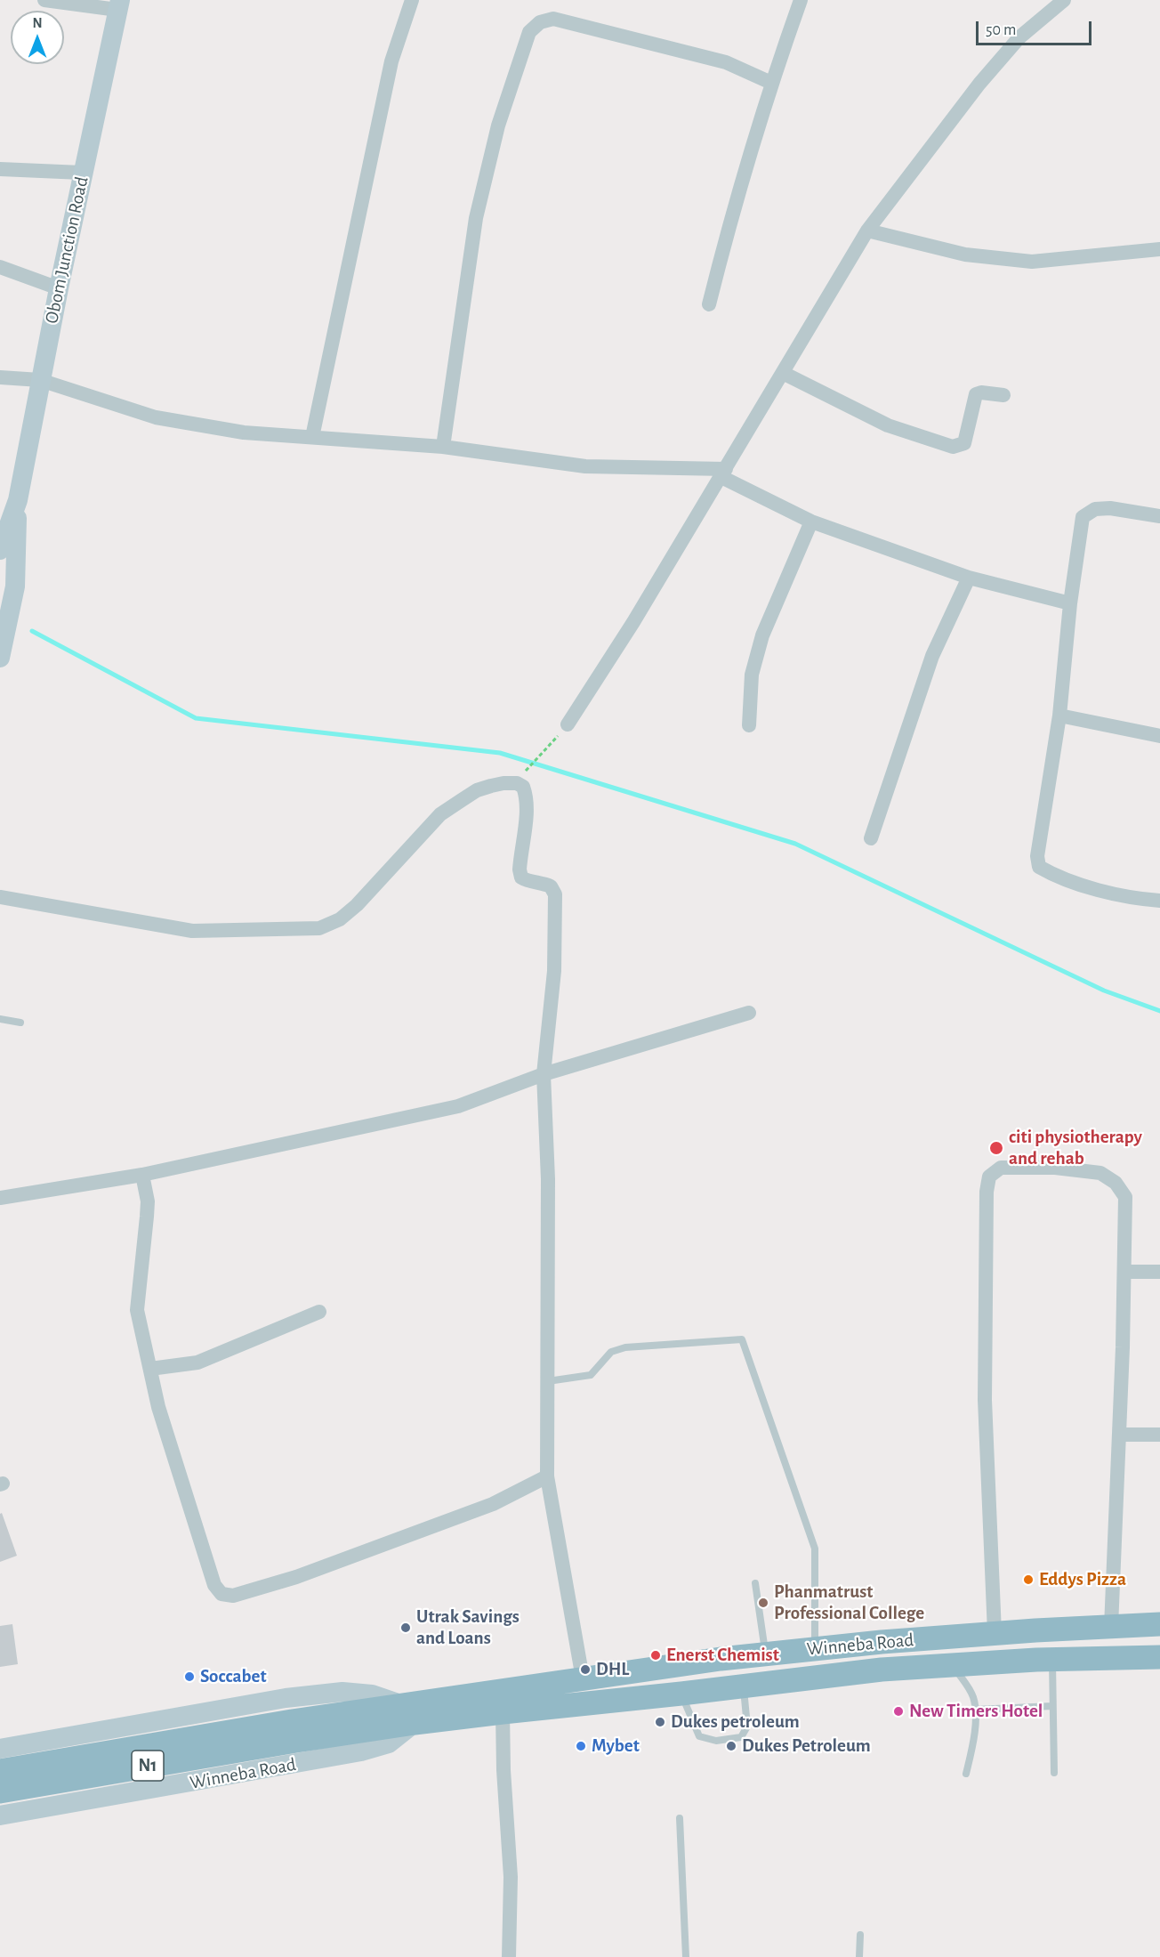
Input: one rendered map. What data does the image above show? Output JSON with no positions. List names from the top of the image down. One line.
{"streets":{"highway":["Winneba Road","N1"],"main road":["Obom Junction Road"]},"places":["citi physiotherapy and rehab","Eddys Pizza","Phanmatrust Professional College","Utrak Savings and Loans","Enerst Chemist","DHL","Soccabet","New Timers Hotel","Dukes petroleum","Mybet","Dukes Petroleum"],"scale_bar":"50 m","north":"top"}
